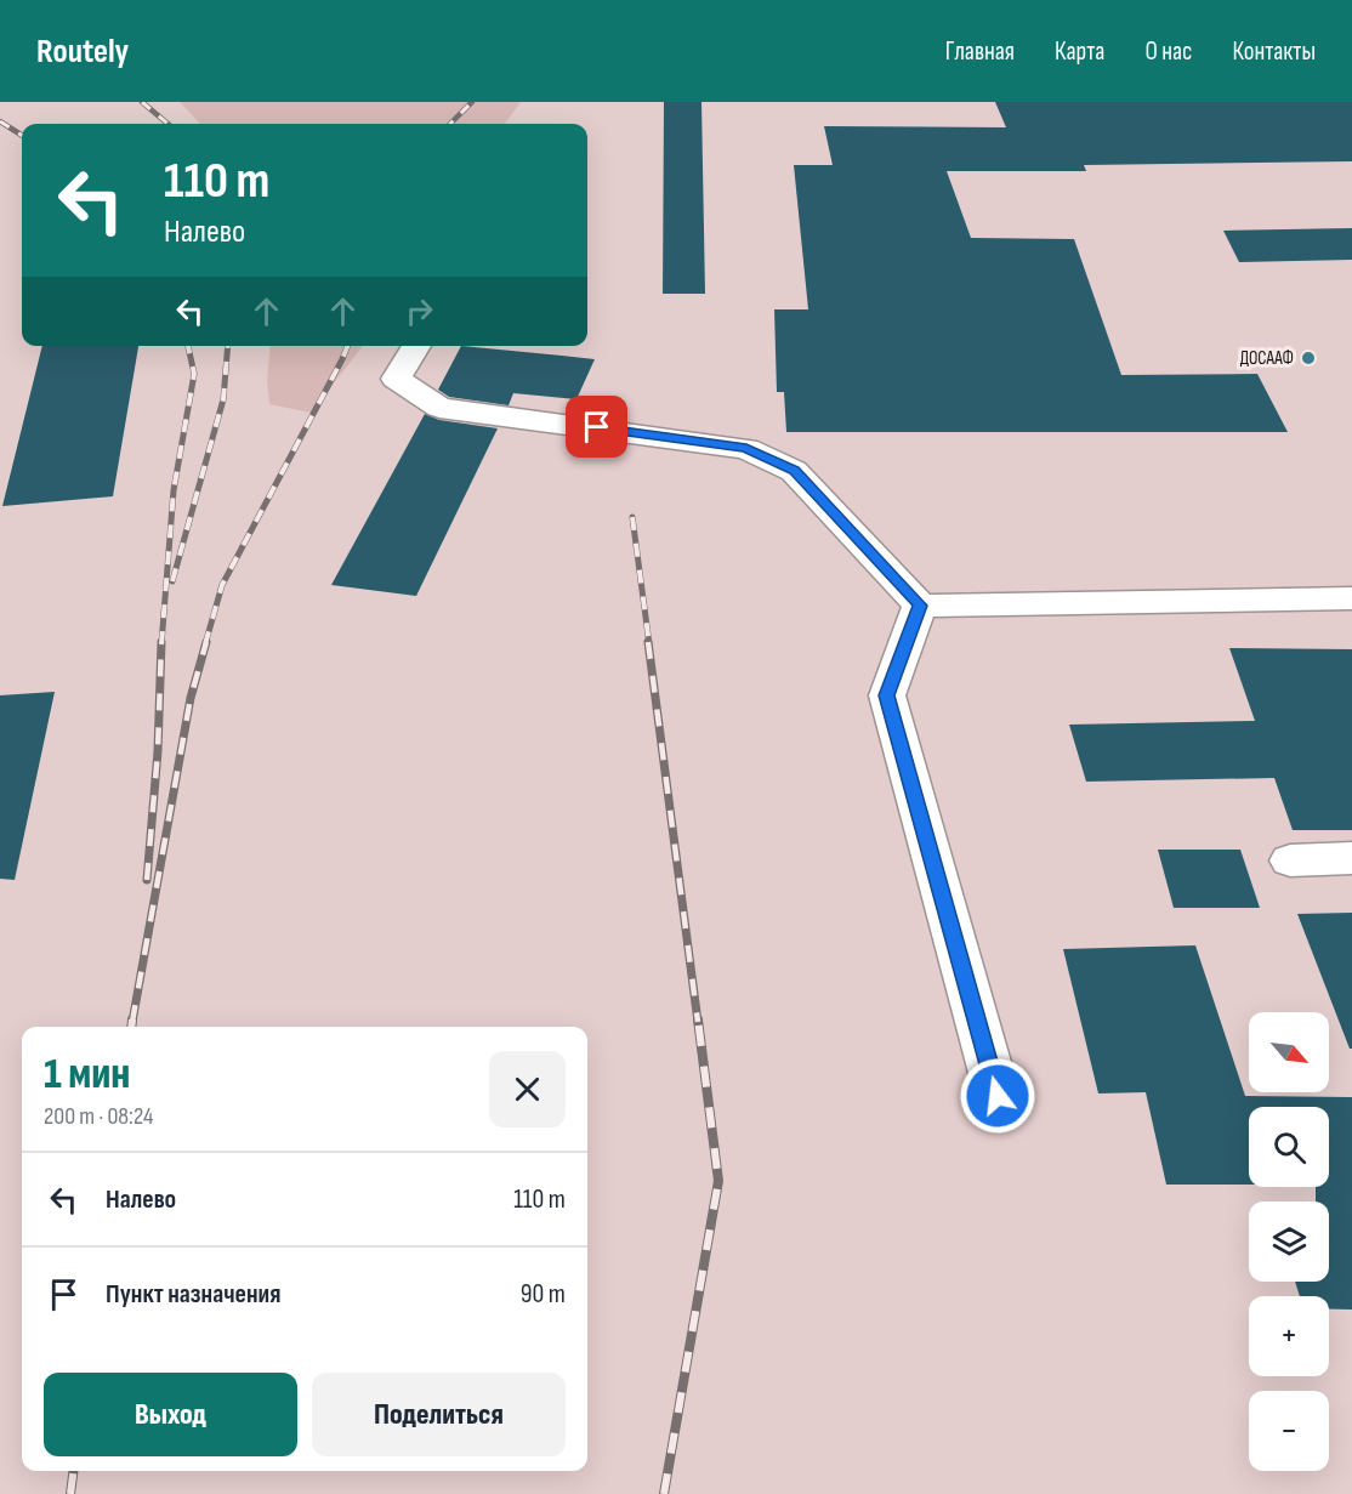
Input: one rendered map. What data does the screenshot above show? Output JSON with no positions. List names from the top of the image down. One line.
{"places":["ДОСААФ"],"north":"bottom right","page":{"header":"Routely","nav":["Главная","Карта","О нас","Контакты"],"turn":["110 m","Налево"],"map_buttons":["+","−"],"heading":["1 мин","200 m · 08:24"],"list":[{"name":"Налево","value":"110 m"},{"name":"Пункт назначения","value":"90 m"}],"buttons":["Выход","Поделиться"]}}
